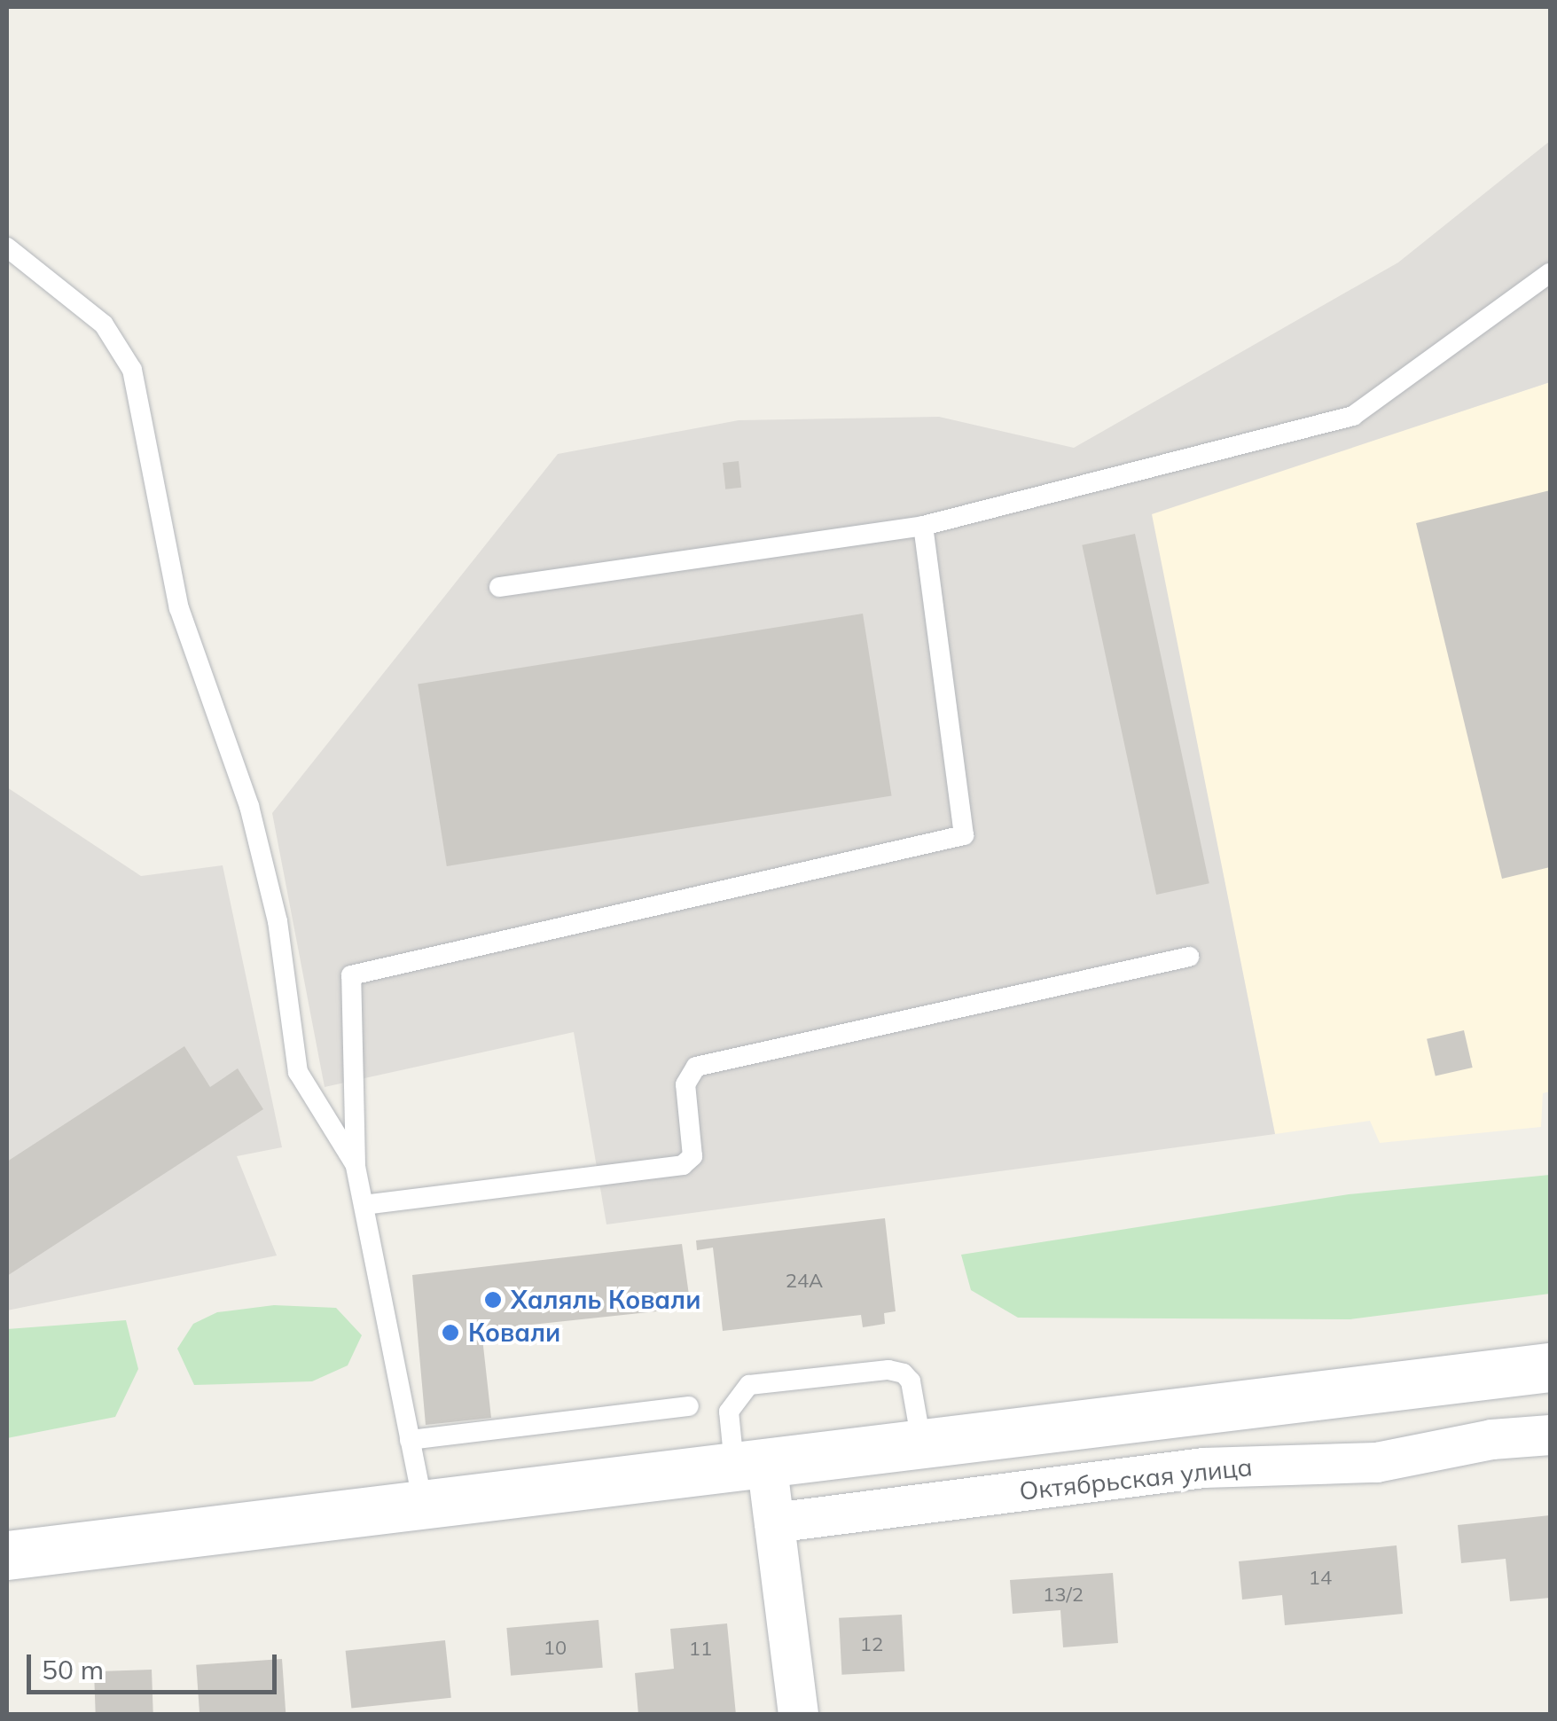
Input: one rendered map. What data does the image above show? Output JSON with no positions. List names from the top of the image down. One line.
{"streets":{"street":["Октябрьская улица"]},"places":["Халяль Ковали","Ковали"],"house_numbers":["24А","14","13/2","12","10","11"],"scale_bar":"50 m"}
